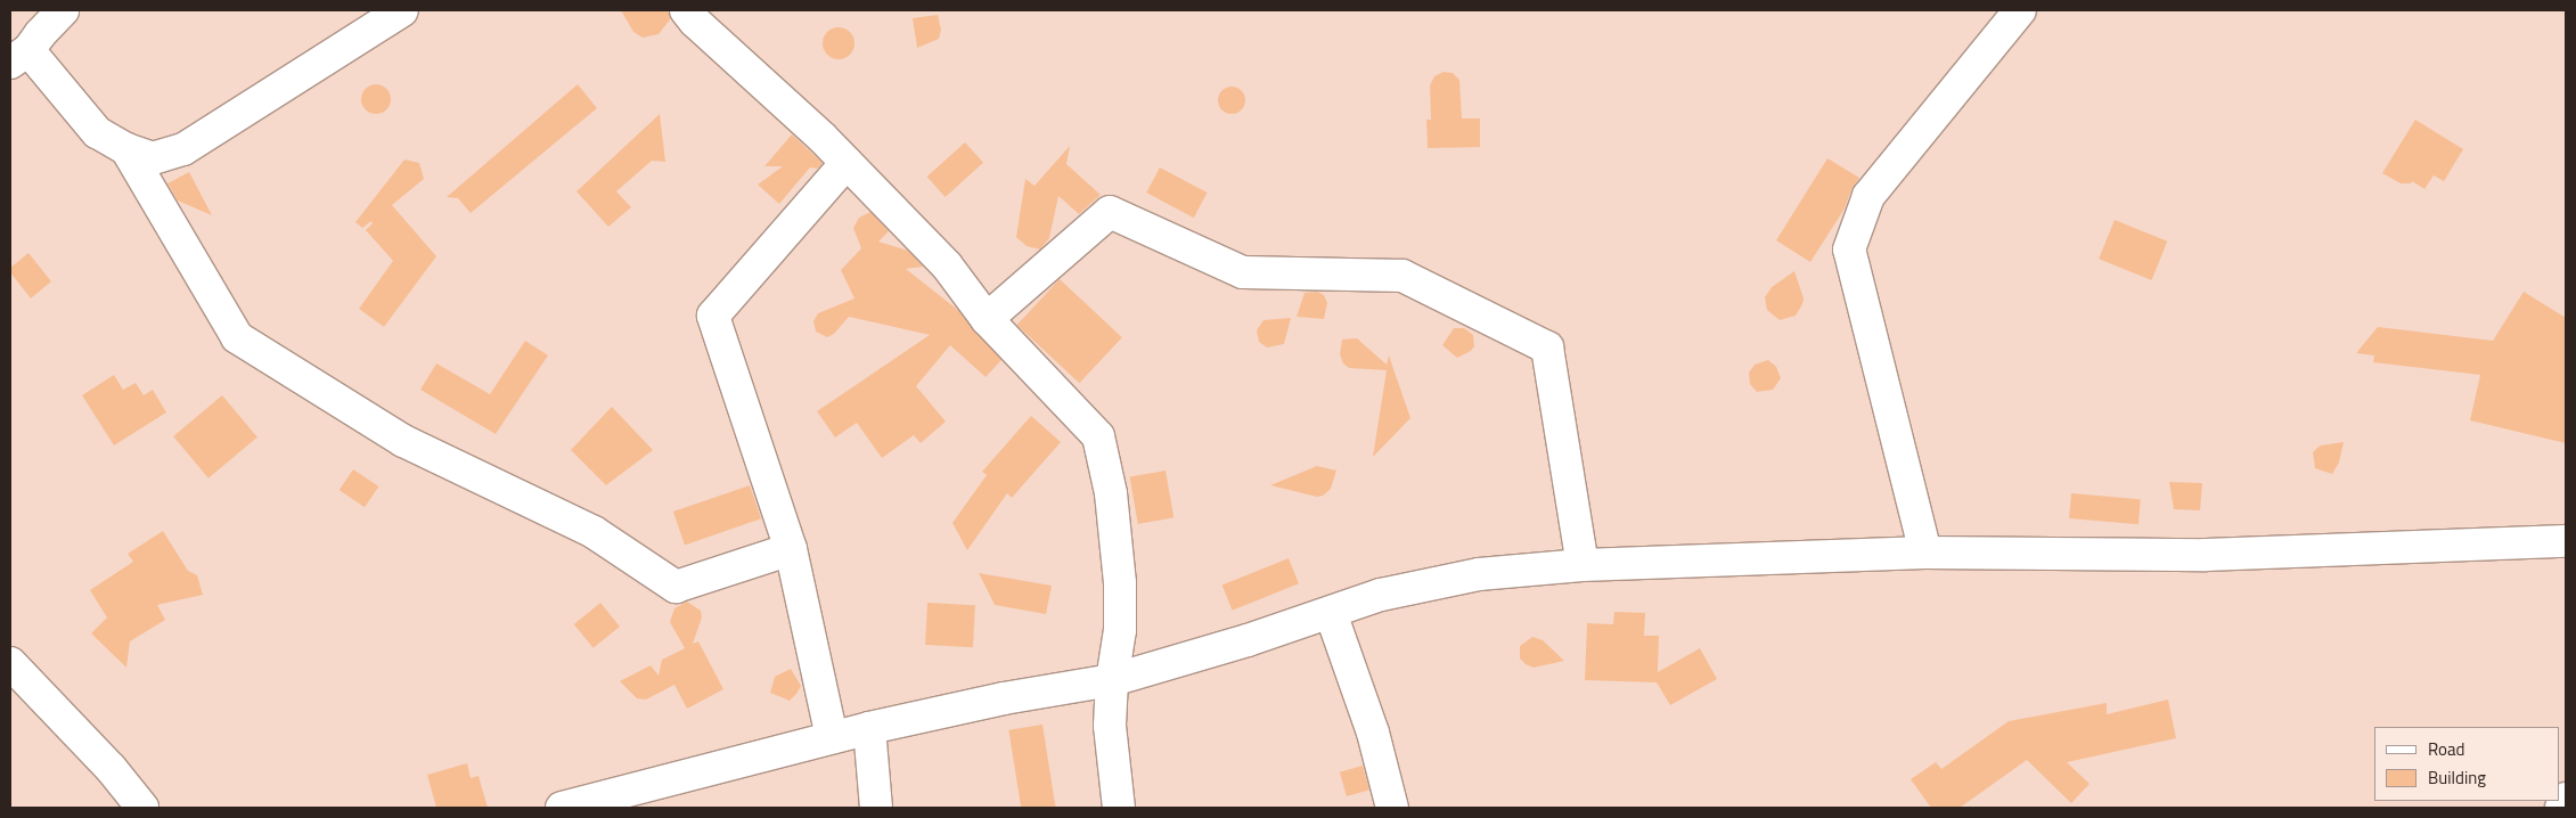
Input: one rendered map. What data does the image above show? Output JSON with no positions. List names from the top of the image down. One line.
{"legend":["Road","Building"]}
